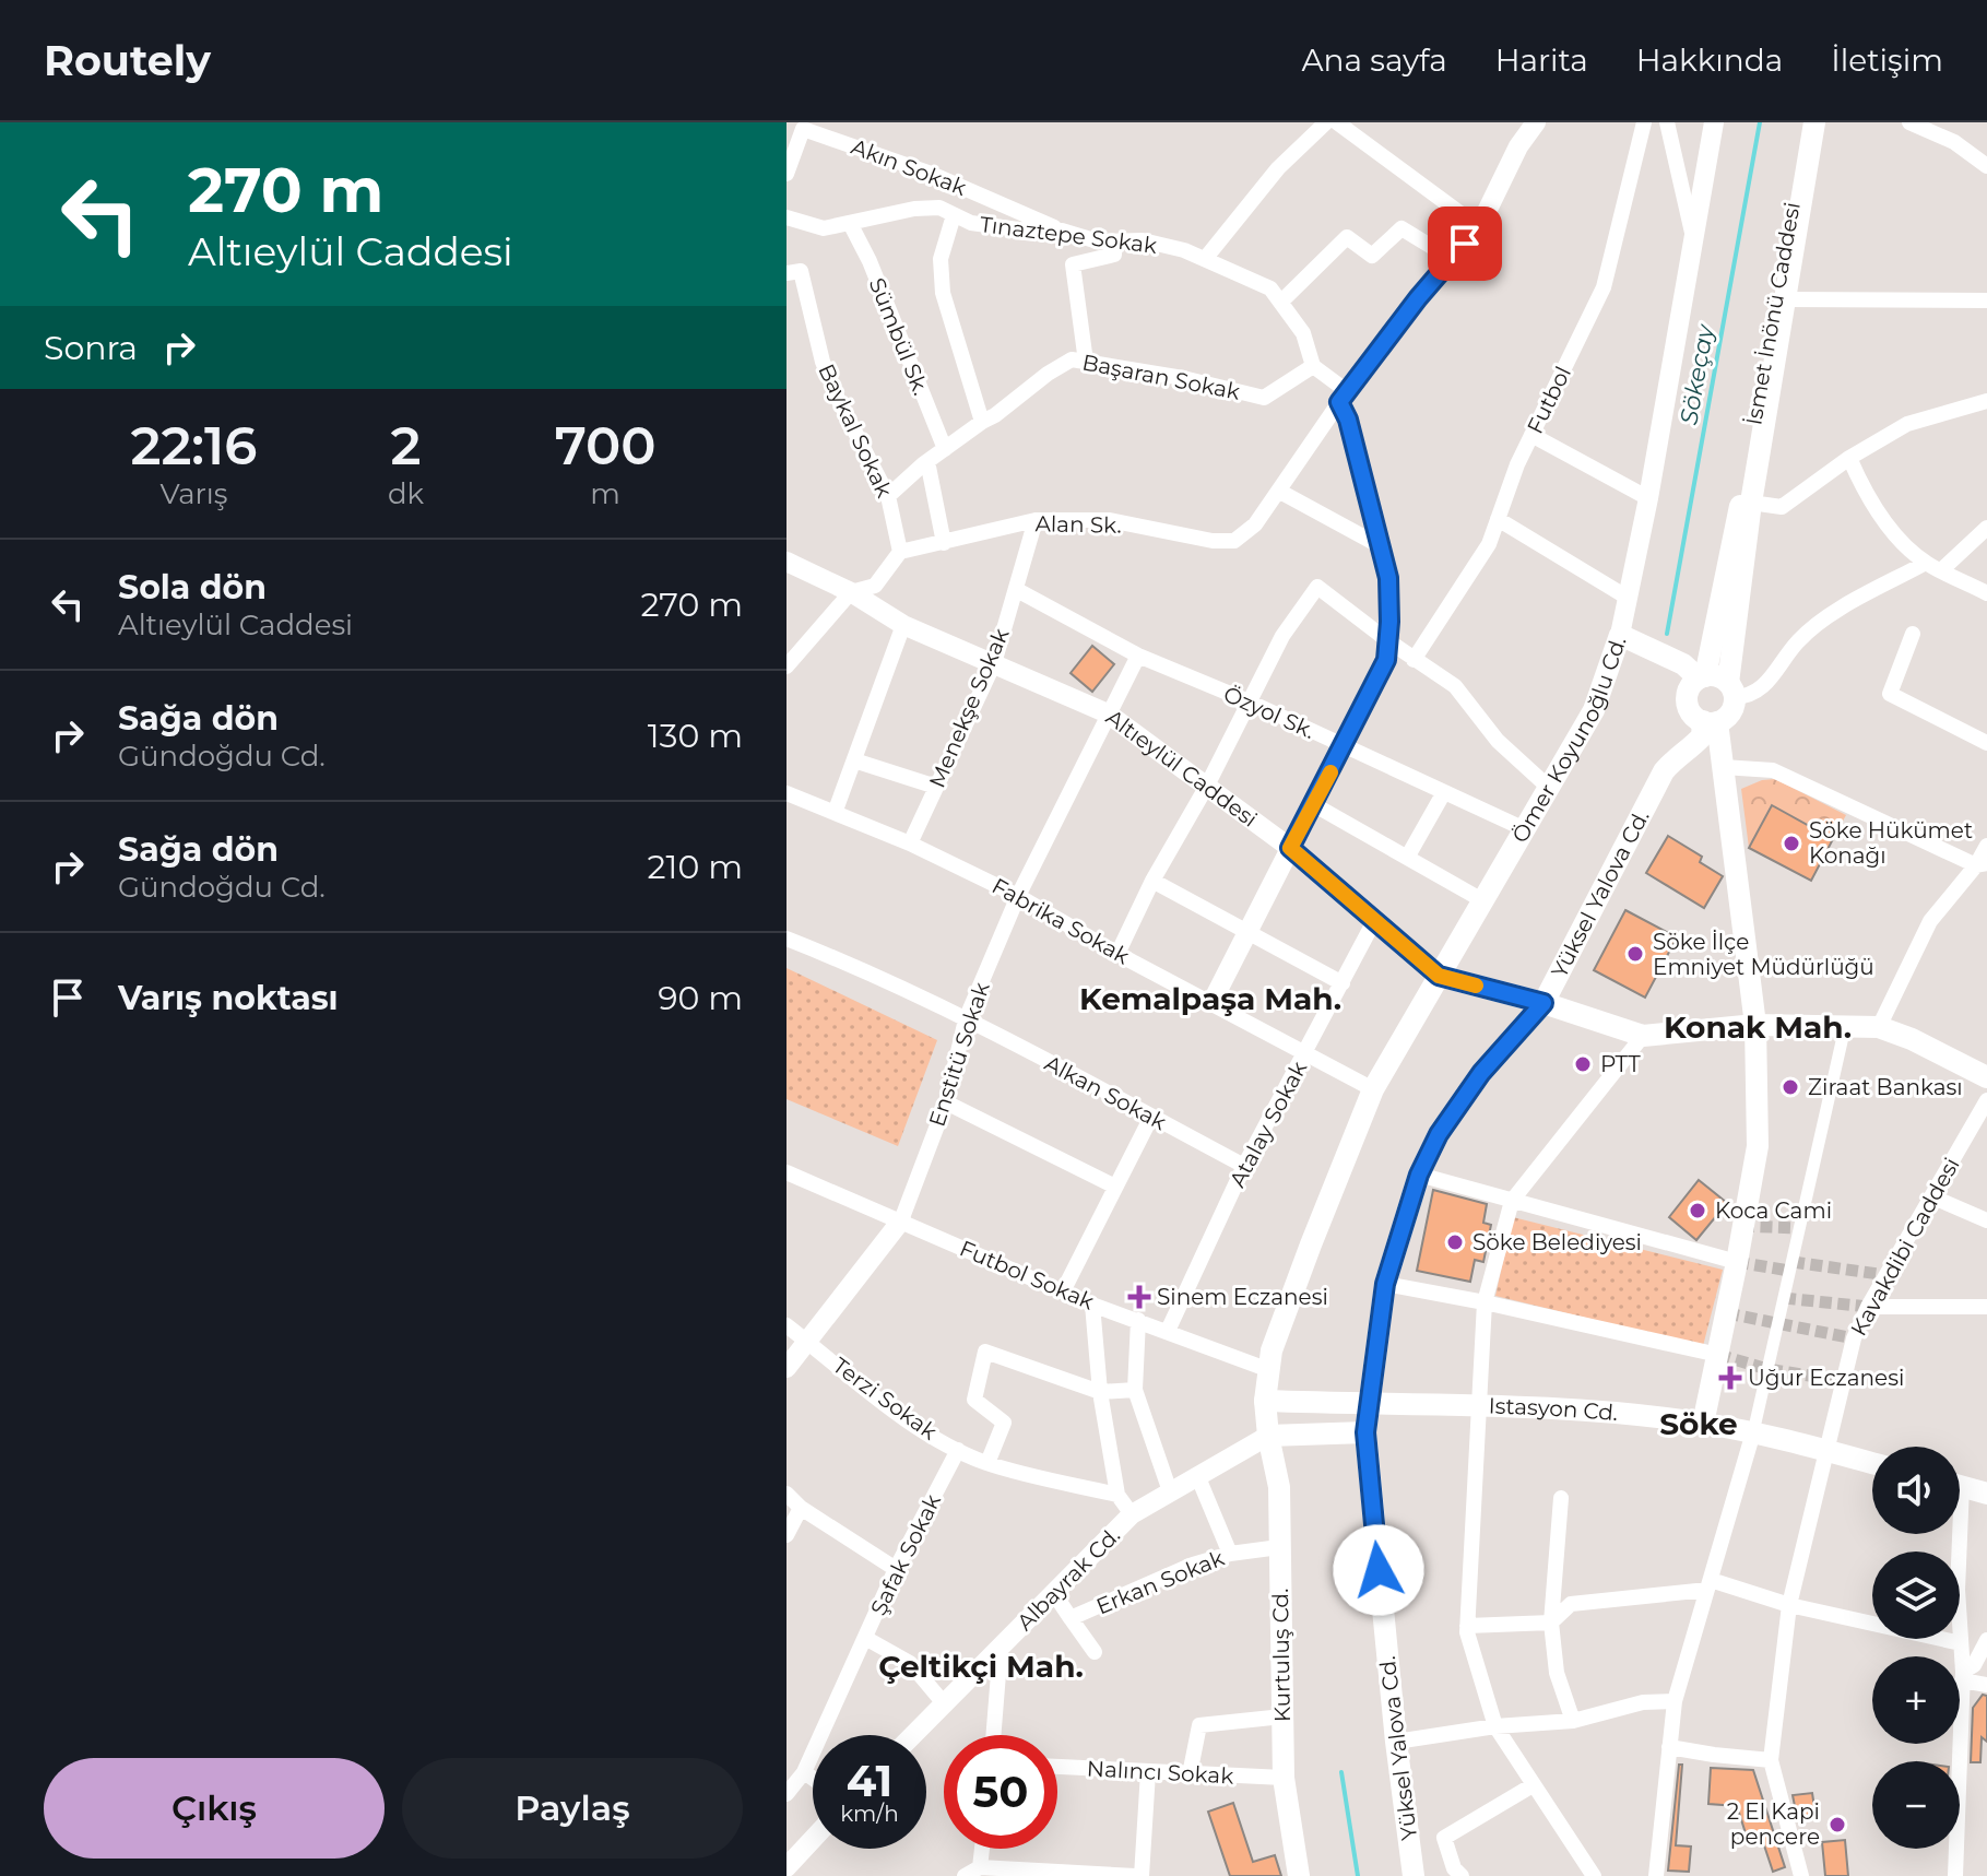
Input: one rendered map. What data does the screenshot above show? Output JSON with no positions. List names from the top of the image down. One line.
{"streets":{"main road":["İsmet İnönü Caddesi","Ömer Koyunoğlu Cd.","Altıeylül Caddesi","Yüksel Yalova Cd.","Istasyon Cd.","Kurtuluş Cd."],"street":["Akın Sokak","Tınaztepe Sokak","Sümbül Sk.","Başaran Sokak","Futbol","Baykal Sokak","Alan Sk.","Menekşe Sokak","Özyol Sk.","Fabrika Sokak","Enstitü Sokak","Alkan Sokak","Atalay Sokak","Kavakdibi Caddesi","Futbol Sokak","Terzi Sokak","Şafak Sokak","Albayrak Cd.","Erkan Sokak","Nalıncı Sokak"]},"crossings":[["Akın Sokak","Tınaztepe Sokak"],["Tınaztepe Sokak","Sümbül Sk."],["Tınaztepe Sokak","Başaran Sokak"],["Sümbül Sk.","Başaran Sokak"],["Başaran Sokak","Baykal Sokak"],["Baykal Sokak","Alan Sk."],["Alan Sk.","Menekşe Sokak"],["Menekşe Sokak","Özyol Sk."],["Menekşe Sokak","Altıeylül Caddesi"],["Menekşe Sokak","Fabrika Sokak"],["Özyol Sk.","Ömer Koyunoğlu Cd."],["Özyol Sk.","Enstitü Sokak"],["Ömer Koyunoğlu Cd.","Altıeylül Caddesi"],["Ömer Koyunoğlu Cd.","Fabrika Sokak"],["Ömer Koyunoğlu Cd.","Kurtuluş Cd."],["Altıeylül Caddesi","Yüksel Yalova Cd."],["Altıeylül Caddesi","Enstitü Sokak"],["Altıeylül Caddesi","Atalay Sokak"],["Yüksel Yalova Cd.","Istasyon Cd."],["Fabrika Sokak","Enstitü Sokak"],["Fabrika Sokak","Atalay Sokak"],["Fabrika Sokak","Kurtuluş Cd."],["Enstitü Sokak","Alkan Sokak"],["Enstitü Sokak","Futbol Sokak"],["Alkan Sokak","Atalay Sokak"],["Atalay Sokak","Futbol Sokak"],["Kavakdibi Caddesi","Istasyon Cd."],["Futbol Sokak","Kurtuluş Cd."],["Terzi Sokak","Şafak Sokak"],["Istasyon Cd.","Kurtuluş Cd."],["Albayrak Cd.","Erkan Sokak"],["Albayrak Cd.","Kurtuluş Cd."],["Erkan Sokak","Kurtuluş Cd."],["Kurtuluş Cd.","Nalıncı Sokak"]],"districts":["Kemalpaşa Mah.","Konak Mah.","Söke","Çeltikçi Mah."],"water":["Sökeçay"],"places":{"other":["Söke Hükümet Konağı","Söke İlçe Emniyet Müdürlüğü","PTT","Ziraat Bankası","Koca Cami","Söke Belediyesi","2 El Kapi pencere"],"health":["Sinem Eczanesi","Uğur Eczanesi"]},"page":{"header":"Routely","nav":["Ana sayfa","Harita","Hakkında","İletişim"],"turn":["270 m","Altıeylül Caddesi"],"then":"Sonra","eta":["22:16","Varış","2","dk","700","m"],"list":[{"name":"Sola dön","note":"Altıeylül Caddesi","value":"270 m"},{"name":"Sağa dön","note":"Gündoğdu Cd.","value":"130 m"},{"name":"Sağa dön","note":"Gündoğdu Cd.","value":"210 m"},{"name":"Varış noktası","value":"90 m"}],"map_buttons":["+","−"],"speed":"41 km/h","limit":"50","buttons":["Çıkış","Paylaş"]}}
